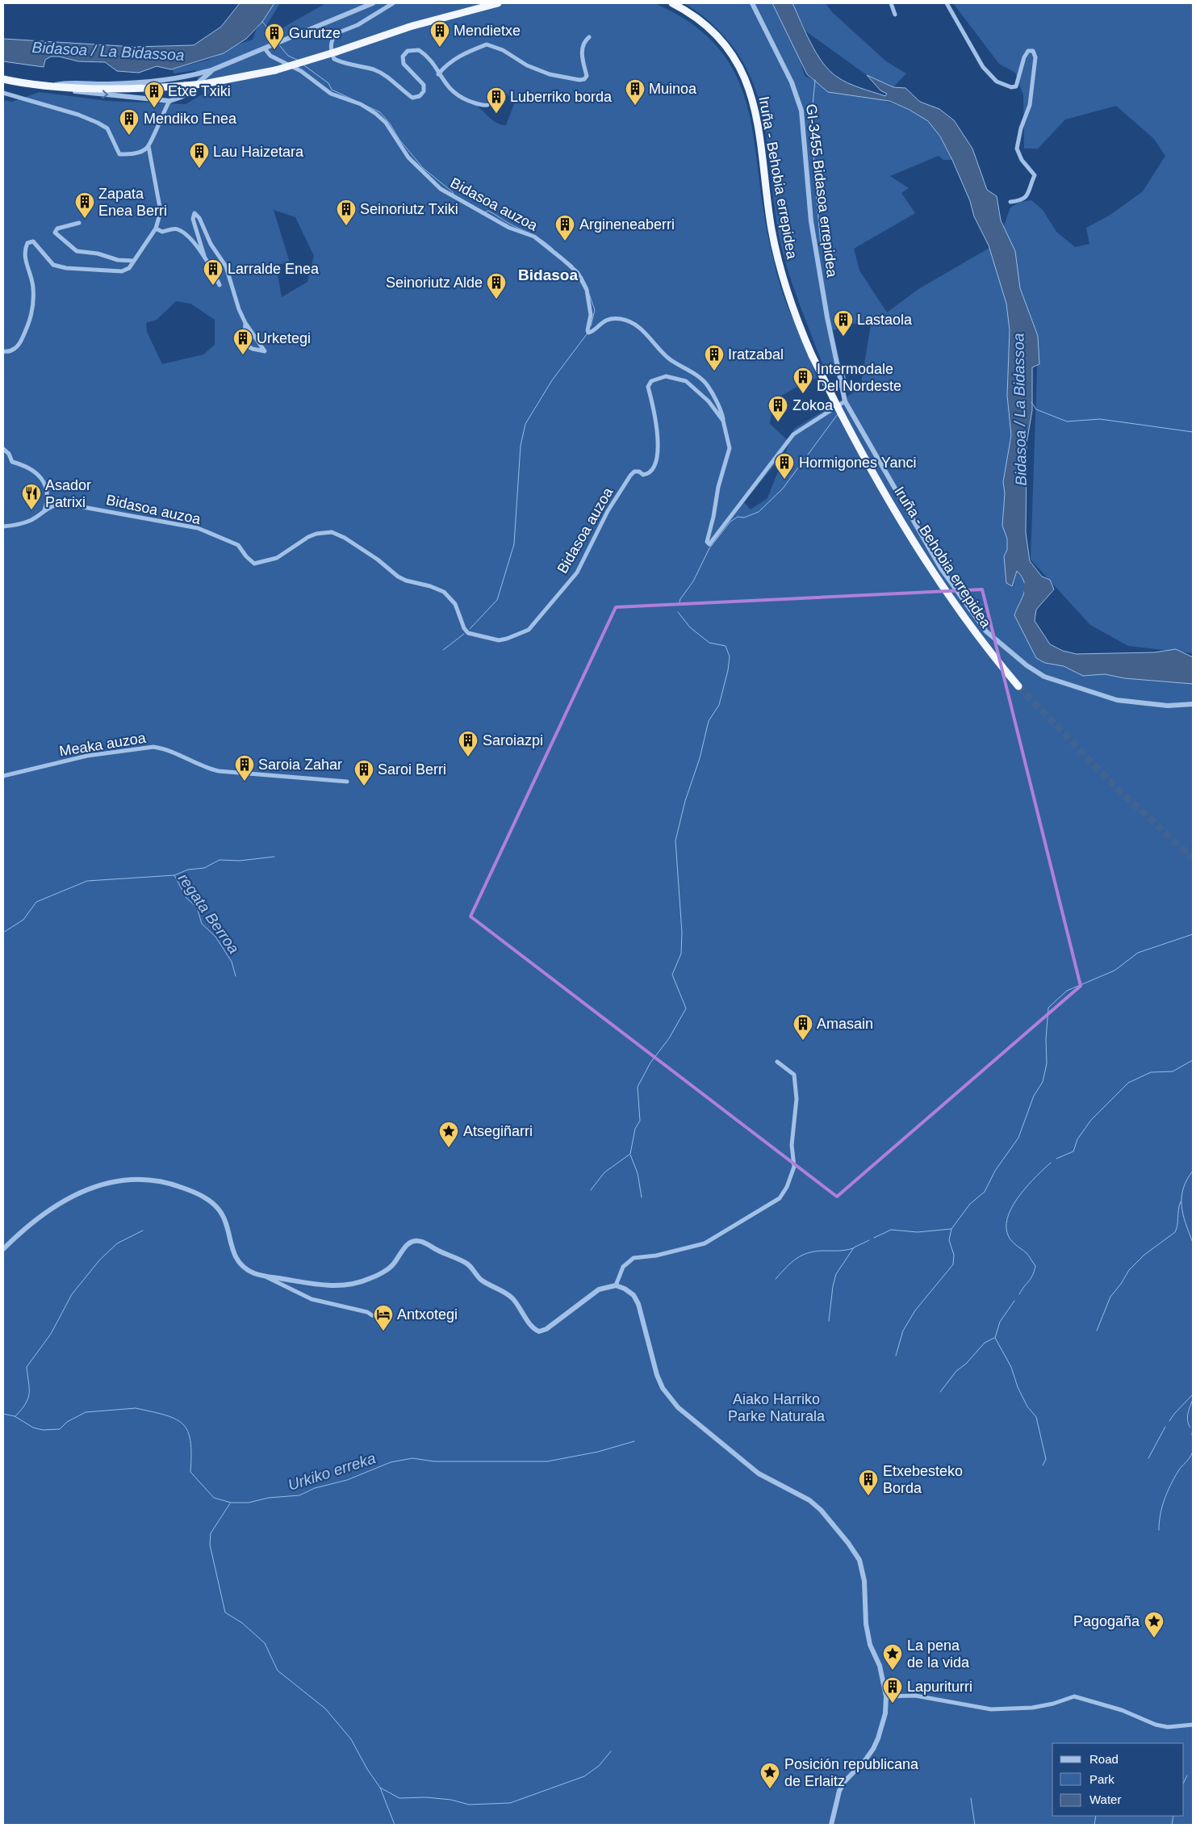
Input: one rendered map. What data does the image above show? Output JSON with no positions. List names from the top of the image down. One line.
{"streets":{"highway":["Iruña - Behobia errepidea"],"street":["GI-3455 Bidasoa errepidea","Bidasoa auzoa","Meaka auzoa"]},"crossings":[["GI-3455 Bidasoa errepidea","Bidasoa auzoa"]],"districts":["Bidasoa"],"water":["Bidasoa / La Bidassoa","regata Berroa","Urkiko erreka"],"parks":["Aiako Harriko Parke Naturala"],"places":{"building":["Mendietxe","Gurutze","Muinoa","Etxe Txiki","Luberriko borda","Mendiko Enea","Lau Haizetara","Zapata Enea Berri","Seinoriutz Txiki","Argineneaberri","Larralde Enea","Seinoriutz Alde","Lastaola","Urketegi","Iratzabal","Intermodale Del Nordeste","Zokoa","Hormigones Yanci","Saroiazpi","Saroia Zahar","Saroi Berri","Amasain","Etxebesteko Borda","Lapuriturri"],"restaurant":["Asador Patrixi"],"place":["Atsegiñarri","Pagogaña","La pena de la vida","Posición republicana de Erlaitz"],"hotel":["Antxotegi"]},"legend":["Road","Park","Water"]}
